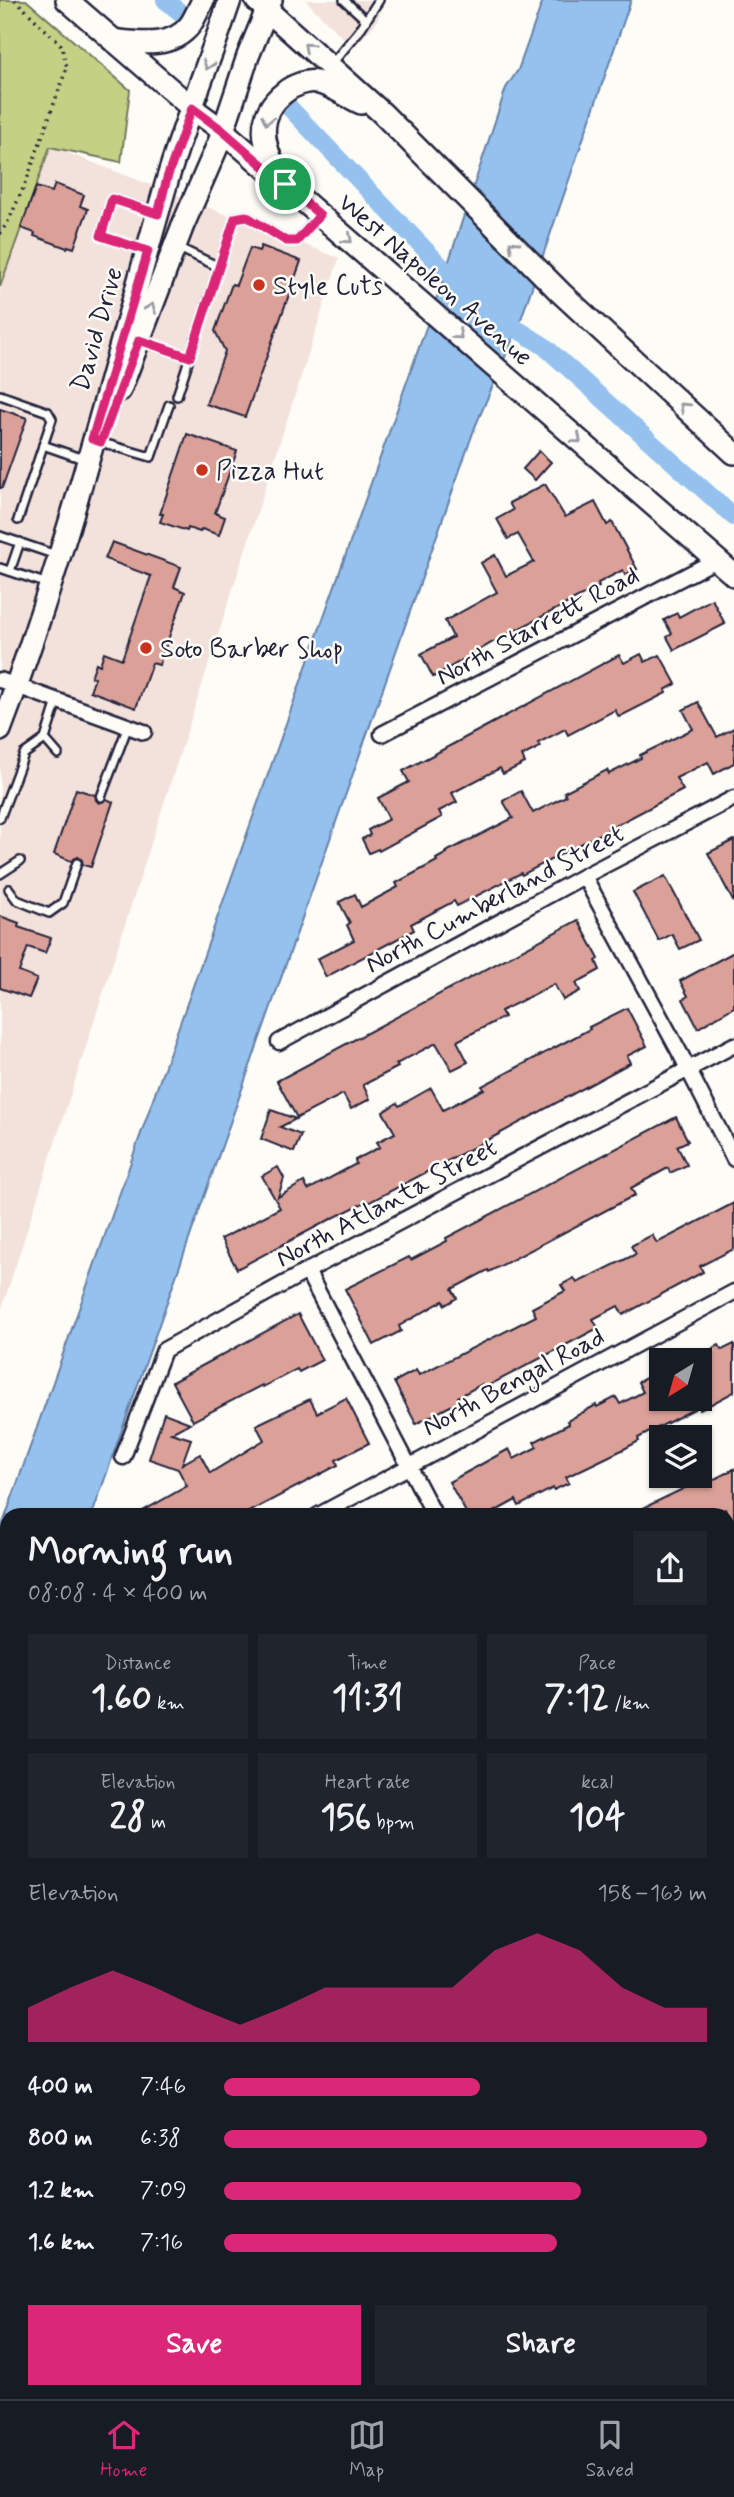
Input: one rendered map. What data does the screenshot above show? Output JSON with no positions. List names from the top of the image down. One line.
{"streets":{"main road":["West Napoleon Avenue","David Drive"],"street":["North Starrett Road","North Cumberland Street","North Atlanta Street","North Bengal Road"]},"crossings":[["West Napoleon Avenue","David Drive"],["West Napoleon Avenue","North Starrett Road"]],"places":["Style Cuts","Pizza Hut","Soto Barber Shop"],"north":"bottom left","page":{"heading":["Morning run","08:08 · 4 × 400 m"],"stats":[["Distance","1.60 km"],["Time","11:31"],["Pace","7:12 /km"],["Elevation","28 m"],["Heart rate","156 bpm"],["kcal","104"]],"chart":["Elevation","158–163 m"],"list":[{"name":"400 m","note":"7:46"},{"name":"800 m","note":"6:38"},{"name":"1.2 km","note":"7:09"},{"name":"1.6 km","note":"7:16"}],"buttons":["Save","Share"],"tabs":["Home","Map","Saved"]}}
